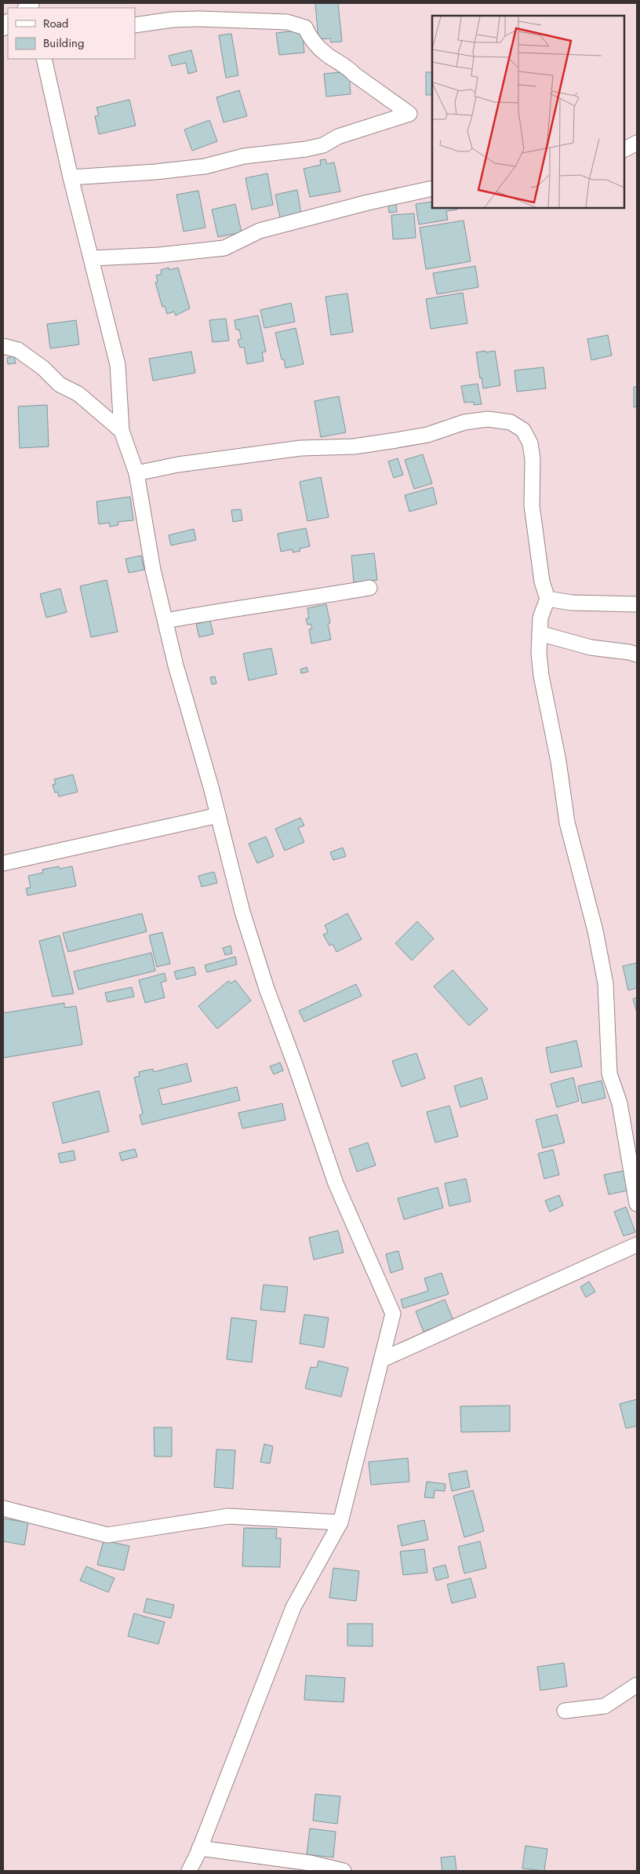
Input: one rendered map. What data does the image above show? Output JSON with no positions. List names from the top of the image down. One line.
{"legend":["Road","Building"]}
